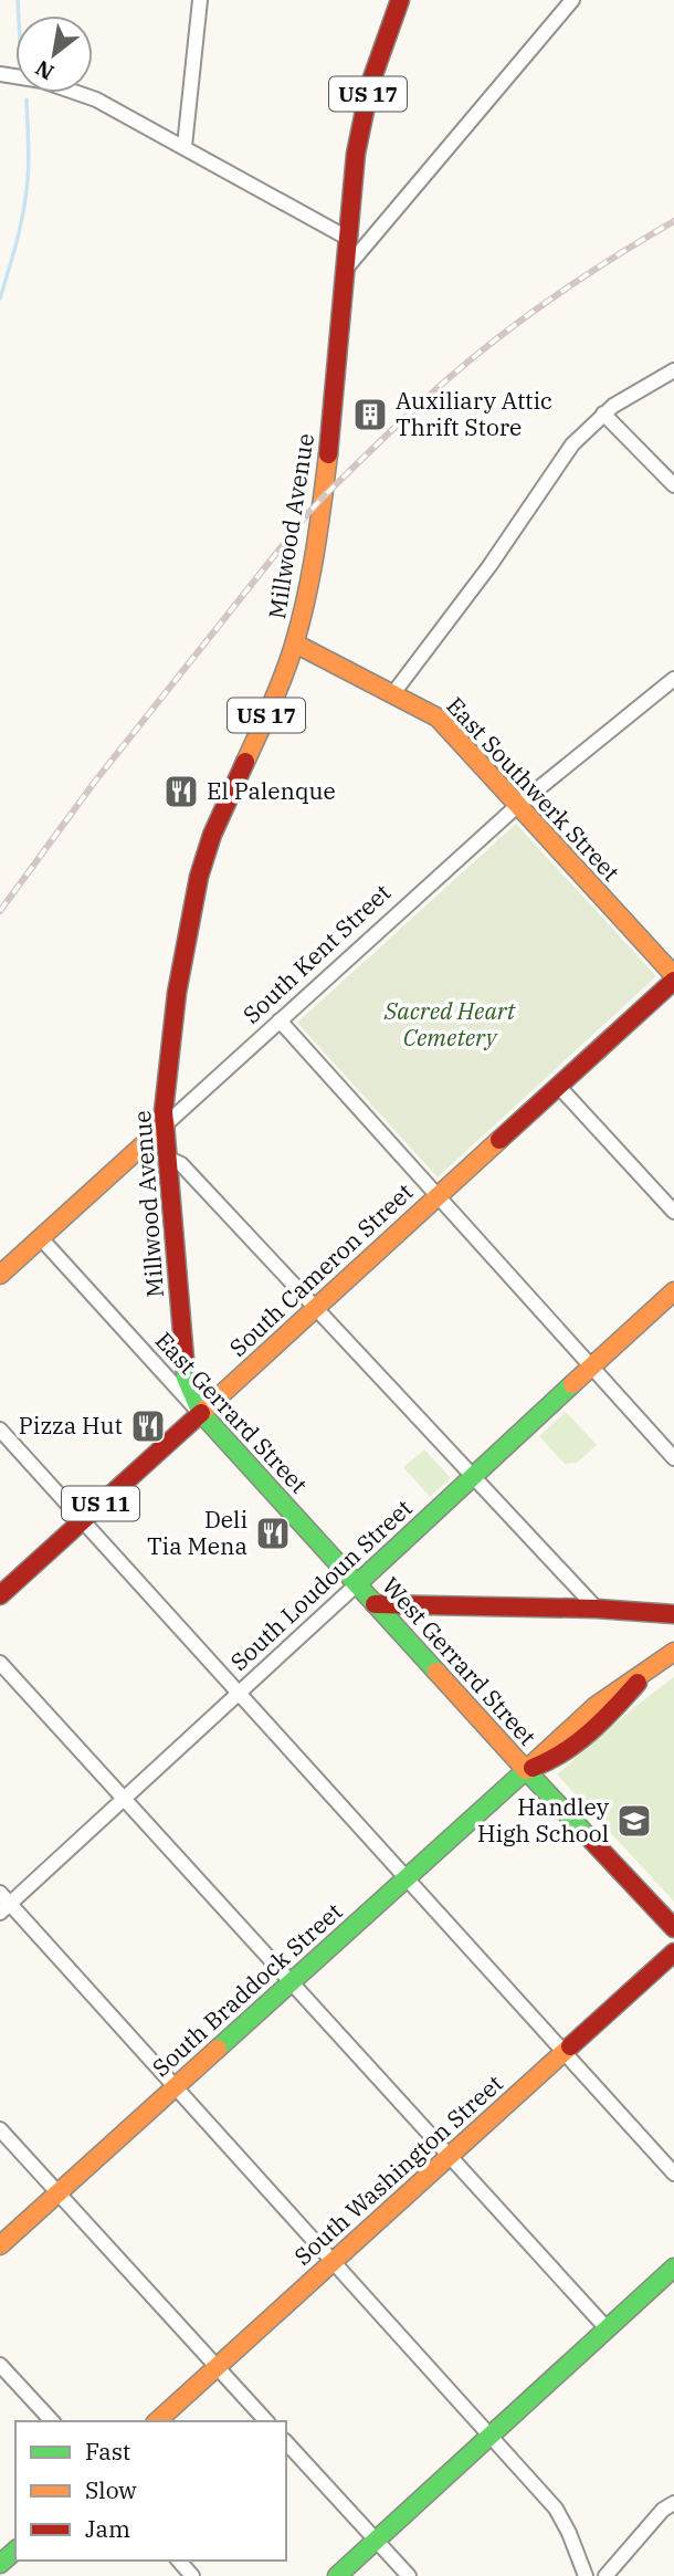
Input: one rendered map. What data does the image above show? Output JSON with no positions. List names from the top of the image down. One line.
{"streets":{"street":["US 17","Millwood Avenue","East Southwerk Street","South Kent Street","South Cameron Street","East Gerrard Street","US 11","South Loudoun Street","West Gerrard Street","South Braddock Street","South Washington Street"]},"crossings":[["Millwood Avenue","East Southwerk Street"],["Millwood Avenue","South Kent Street"],["Millwood Avenue","South Cameron Street"],["Millwood Avenue","East Gerrard Street"],["East Southwerk Street","South Kent Street"],["East Southwerk Street","South Cameron Street"],["South Kent Street","East Gerrard Street"],["South Cameron Street","East Gerrard Street"],["East Gerrard Street","South Loudoun Street"],["East Gerrard Street","West Gerrard Street"],["South Loudoun Street","West Gerrard Street"],["West Gerrard Street","South Braddock Street"]],"parks":["Sacred Heart Cemetery"],"places":{"building":["Auxiliary Attic Thrift Store"],"restaurant":["El Palenque","Pizza Hut","Deli Tia Mena"],"school or university":["Handley High School"]},"legend":["Fast","Slow","Jam"],"north":"bottom left"}
